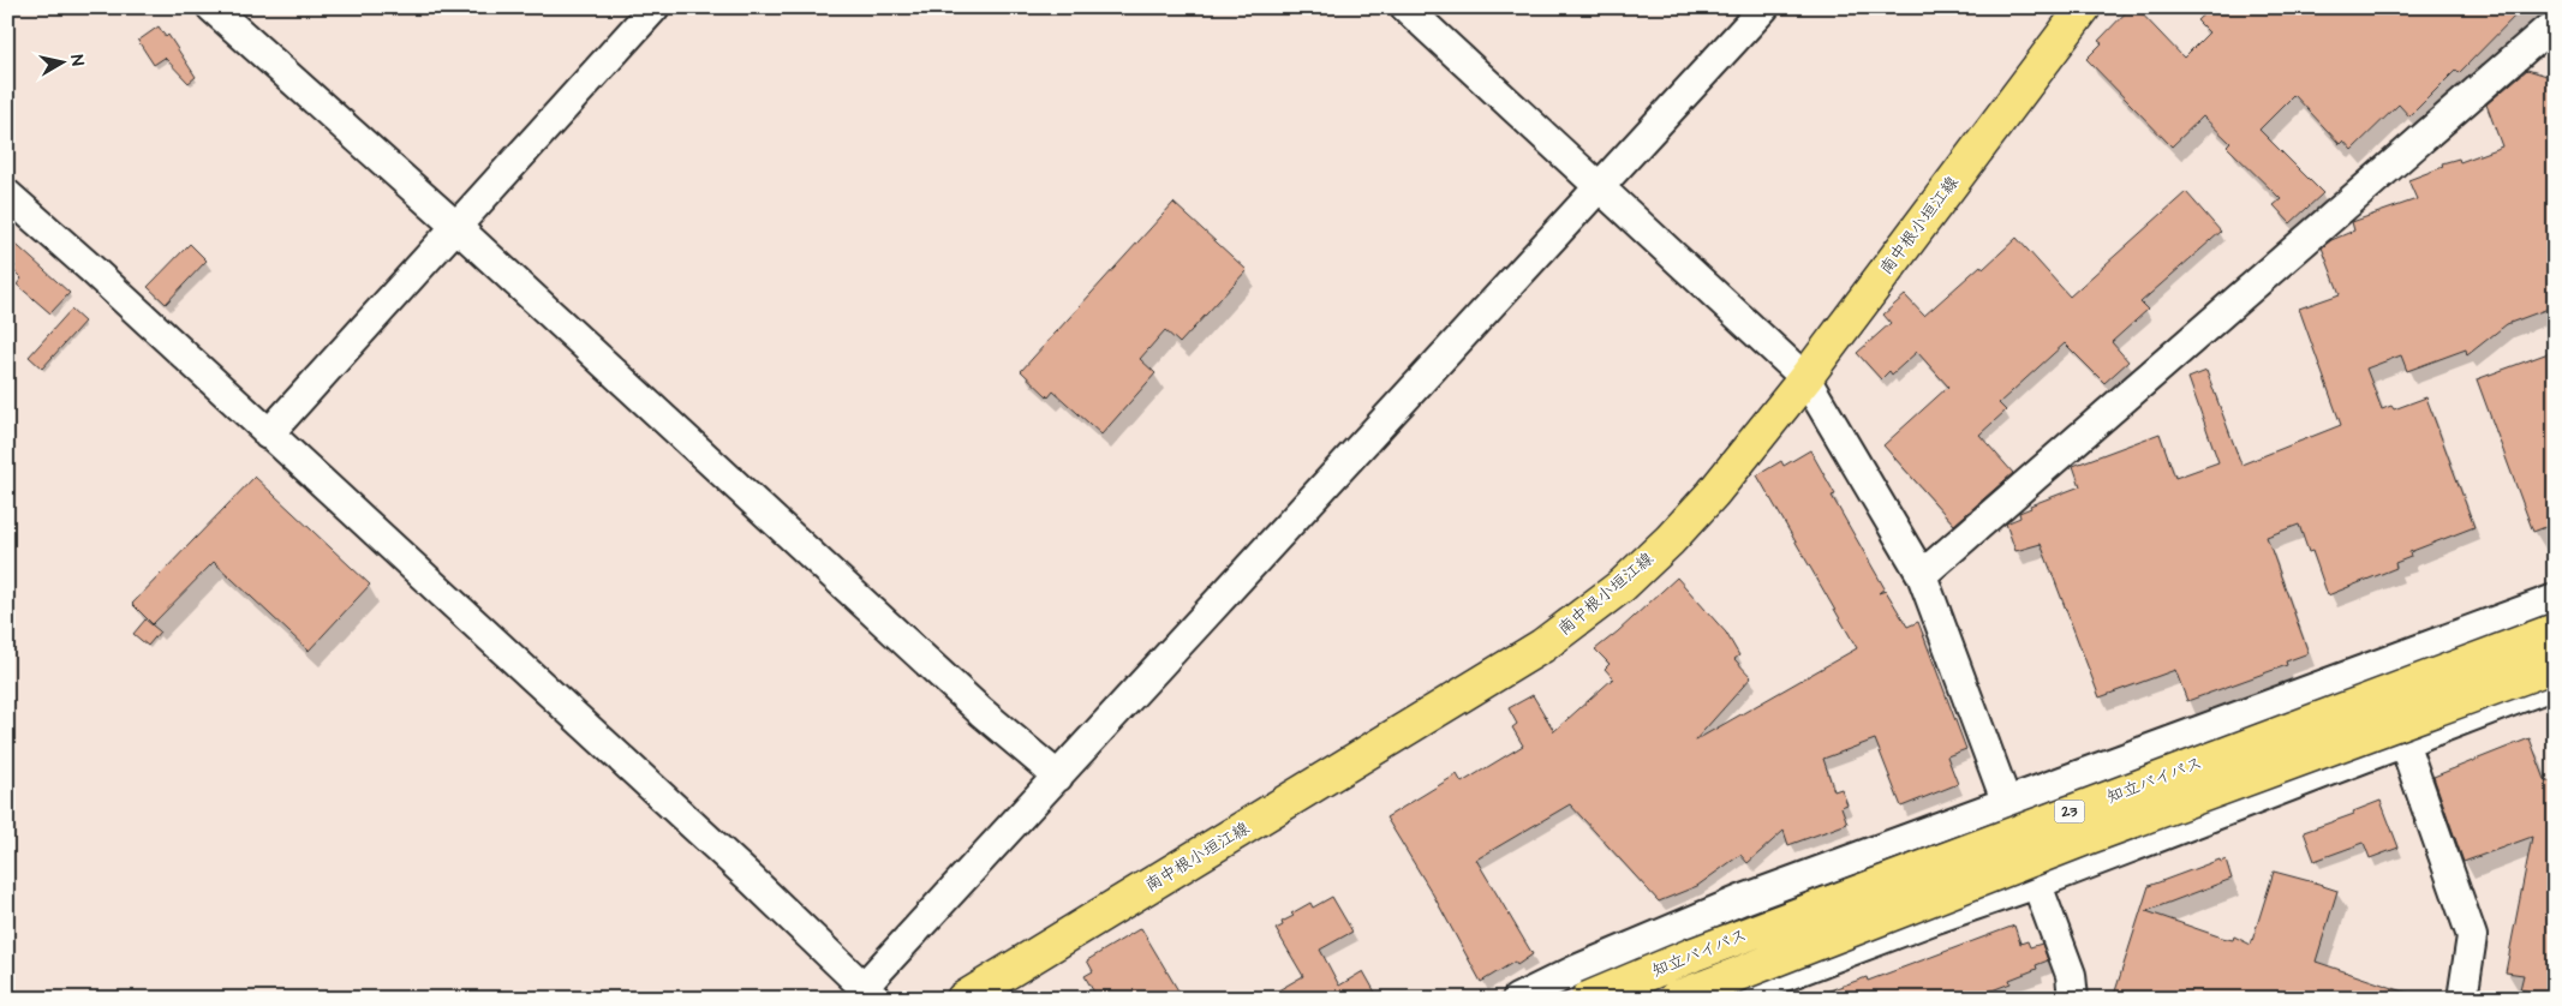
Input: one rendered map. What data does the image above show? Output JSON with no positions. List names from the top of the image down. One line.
{"streets":{"main road":["南中根小垣江線","知立バイパス","23"]},"north":"right"}
